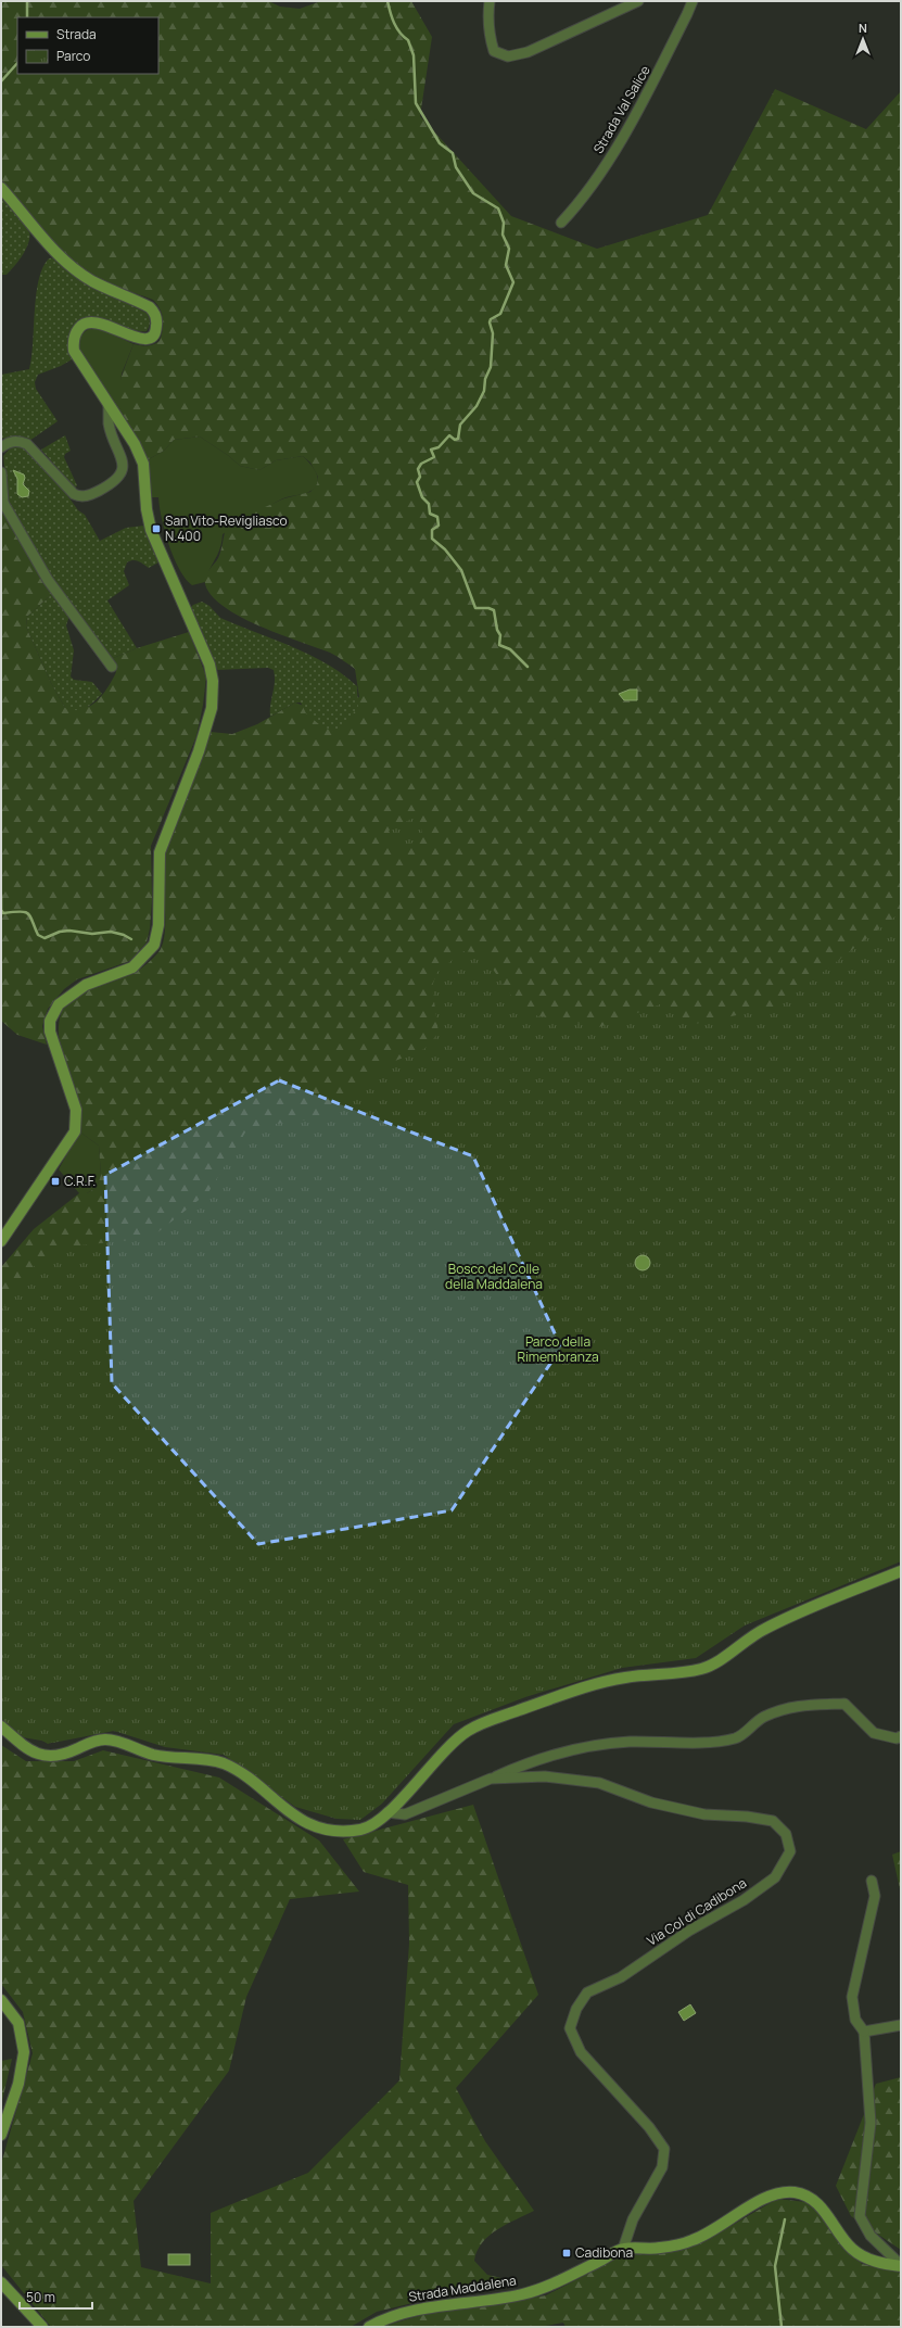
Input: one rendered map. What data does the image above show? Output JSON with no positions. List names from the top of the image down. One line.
{"streets":{"street":["Strada Val Salice","Via Col di Cadibona","Strada Maddalena"]},"crossings":[["Via Col di Cadibona","Strada Maddalena"]],"parks":["Bosco del Colle della Maddalena","Parco della Rimembranza"],"places":{"transit":["San Vito-Revigliasco N.400","C.R.F.","Cadibona"]},"legend":["Strada","Parco"],"scale_bar":"50 m","north":"top"}
